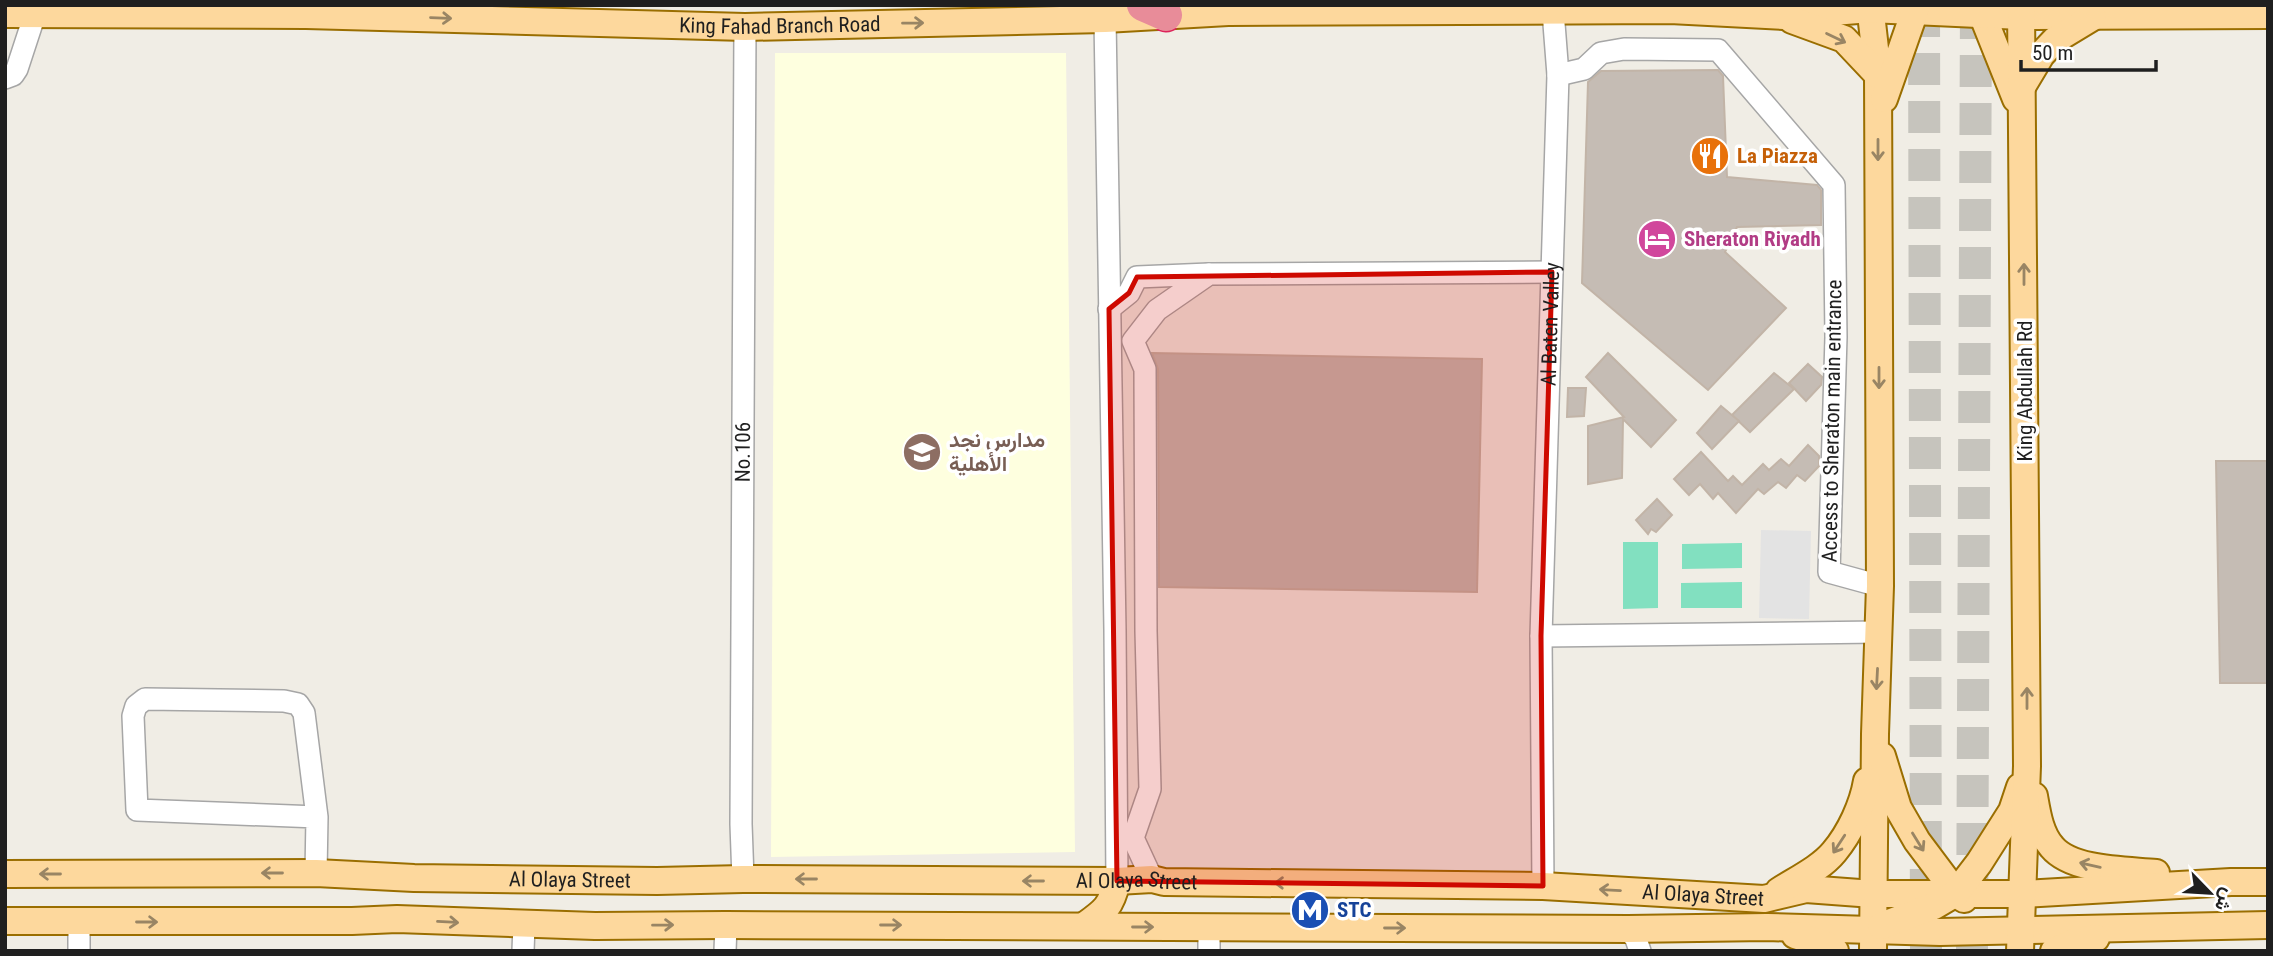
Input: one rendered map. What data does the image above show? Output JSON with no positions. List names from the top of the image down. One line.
{"streets":{"main road":["King Fahad Branch Road","King Abdullah Rd","Al Olaya Street"],"street":["Al Baten Valley","Access to Sheraton main entrance","No.106"]},"crossings":[["King Fahad Branch Road","Al Baten Valley"],["King Fahad Branch Road","King Abdullah Rd"],["King Fahad Branch Road","No.106"],["Al Baten Valley","Access to Sheraton main entrance"],["Al Baten Valley","Al Olaya Street"],["No.106","Al Olaya Street"]],"one_way":["King Fahad Branch Road"],"places":{"restaurant":["La Piazza"],"hotel":["Sheraton Riyadh"],"school or university":["مدارس نجد الأهلية"],"metro station":["STC"]},"scale_bar":"50 m","north":"bottom right"}
